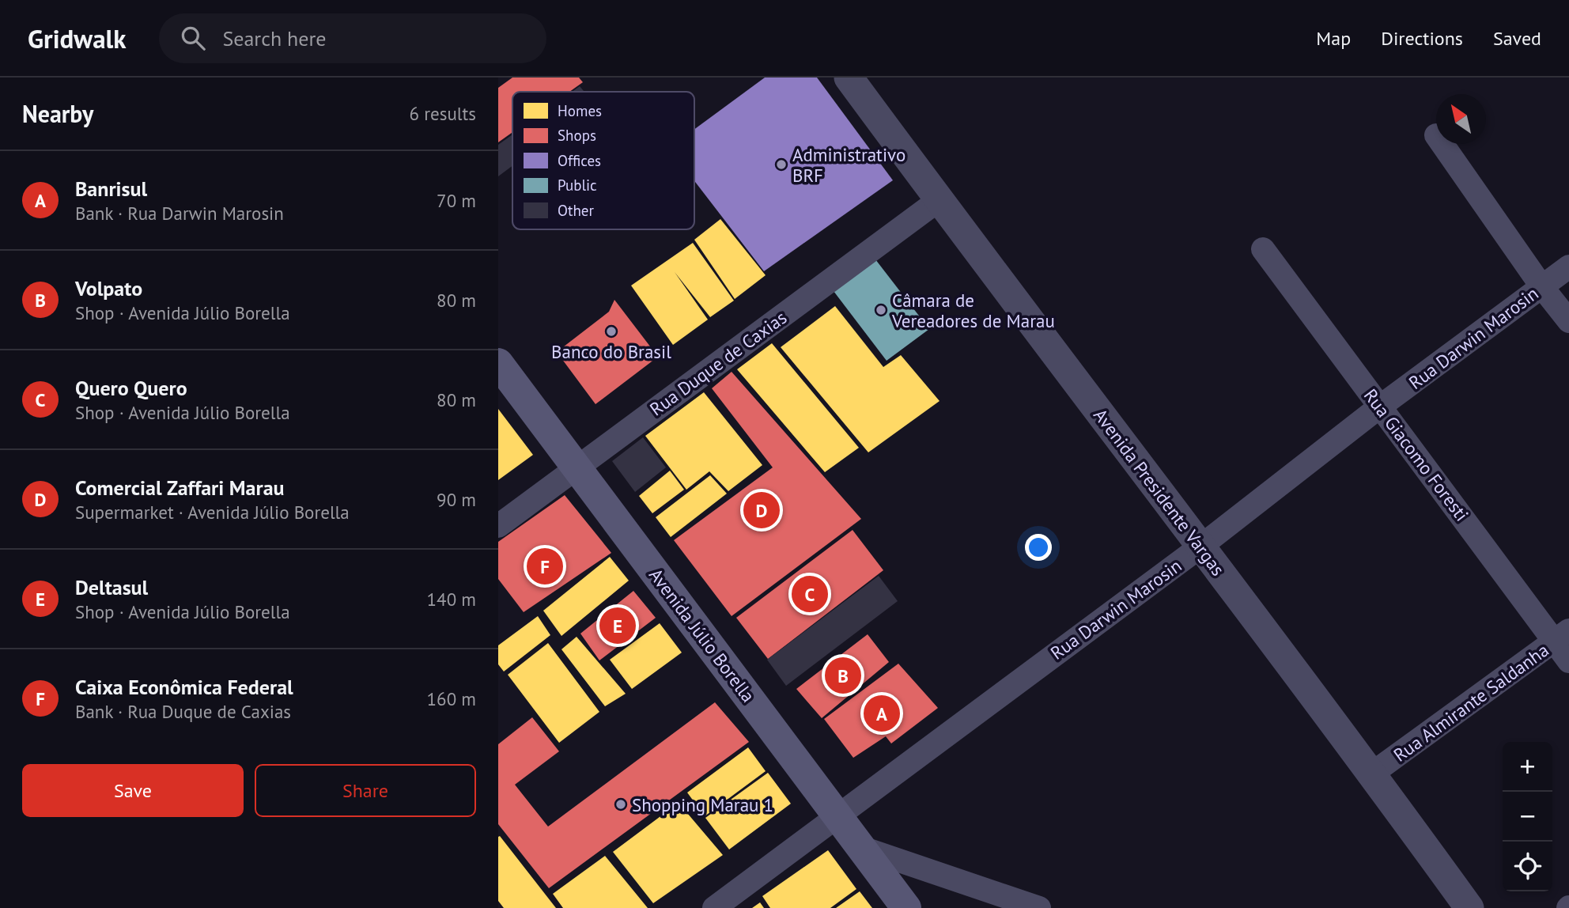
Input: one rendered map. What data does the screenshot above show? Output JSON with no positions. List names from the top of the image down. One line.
{"streets":{"main road":["Avenida Júlio Borella"],"street":["Rua Darwin Marosin","Rua Duque de Caxias","Rua Giacomo Foresti","Avenida Presidente Vargas","Rua Almirante Saldanha"]},"crossings":[["Rua Darwin Marosin","Rua Giacomo Foresti"],["Rua Darwin Marosin","Avenida Presidente Vargas"],["Rua Darwin Marosin","Avenida Júlio Borella"],["Rua Duque de Caxias","Avenida Presidente Vargas"],["Rua Duque de Caxias","Avenida Júlio Borella"],["Rua Giacomo Foresti","Rua Almirante Saldanha"],["Avenida Presidente Vargas","Rua Almirante Saldanha"]],"places":["Administrativo BRF","Câmara de Vereadores de Marau","Banco do Brasil","Shopping Marau 1"],"legend":["Homes","Shops","Offices","Public","Other"],"north":"top left","page":{"header":"Gridwalk","search":"Search here","nav":["Map","Directions","Saved"],"heading":["Nearby","6 results"],"list":[{"mark":"A","name":"Banrisul","note":"Bank · Rua Darwin Marosin","value":"70 m"},{"mark":"B","name":"Volpato","note":"Shop · Avenida Júlio Borella","value":"80 m"},{"mark":"C","name":"Quero Quero","note":"Shop · Avenida Júlio Borella","value":"80 m"},{"mark":"D","name":"Comercial Zaffari Marau","note":"Supermarket · Avenida Júlio Borella","value":"90 m"},{"mark":"E","name":"Deltasul","note":"Shop · Avenida Júlio Borella","value":"140 m"},{"mark":"F","name":"Caixa Econômica Federal","note":"Bank · Rua Duque de Caxias","value":"160 m"}],"pins":["D","F","C","E","B","A"],"map_buttons":["+","−"],"buttons":["Save","Share"]}}
